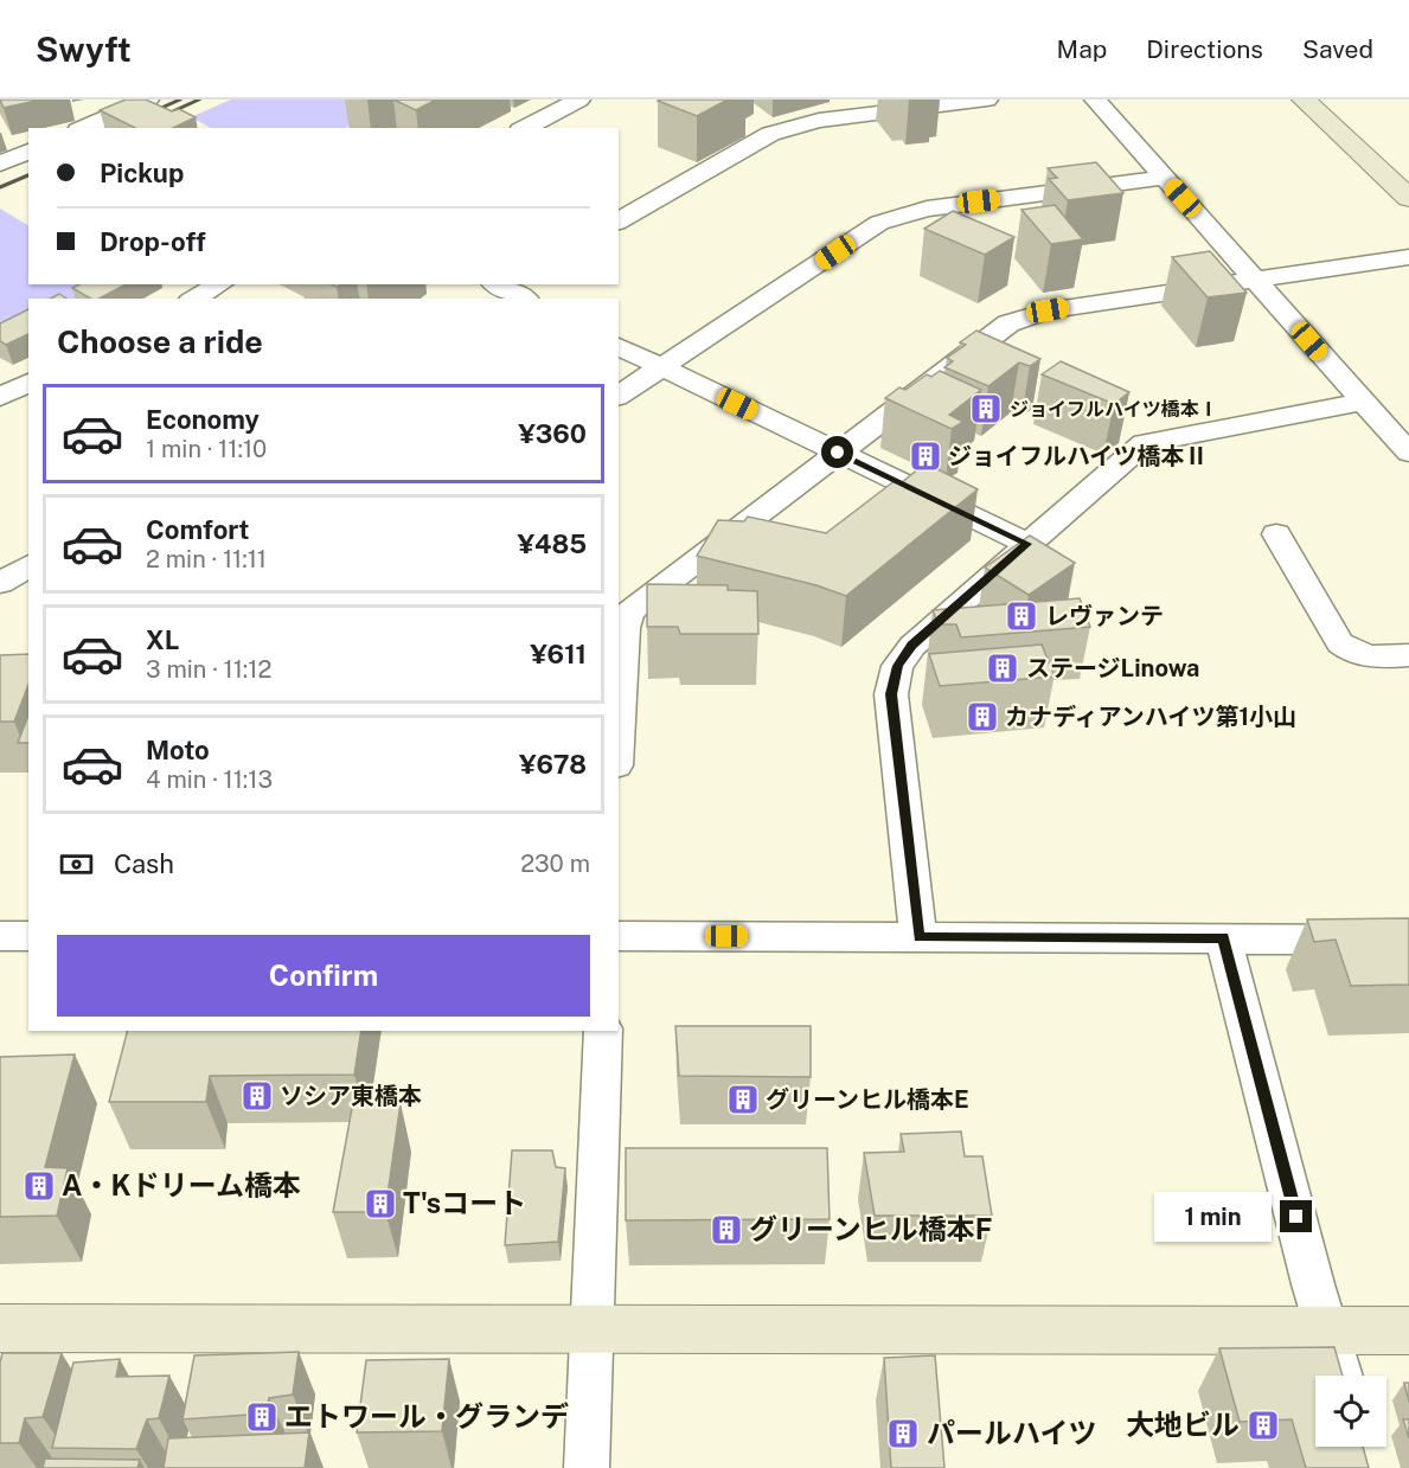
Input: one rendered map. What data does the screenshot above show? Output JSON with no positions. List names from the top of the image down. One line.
{"places":{"building":["ジョイフルハイツ橋本Ⅰ","ジョイフルハイツ橋本Ⅱ","レヴァンテ","ステージLinowa","カナディアンハイツ第1小山","ソシア東橋本","グリーンヒル橋本E","A・Kドリーム橋本","T'sコート","グリーンヒル橋本F","エトワール・グランデ","大地ビル","パールハイツ"]},"page":{"header":"Swyft","nav":["Map","Directions","Saved"],"banner":["Pickup","Drop-off"],"heading":"Choose a ride","list":[{"name":"Economy","note":"1 min · 11:10","value":"¥360"},{"name":"Comfort","note":"2 min · 11:11","value":"¥485"},{"name":"XL","note":"3 min · 11:12","value":"¥611"},{"name":"Moto","note":"4 min · 11:13","value":"¥678"}],"pay":["Cash","230 m"],"buttons":"Confirm","bubble":"1 min"}}
